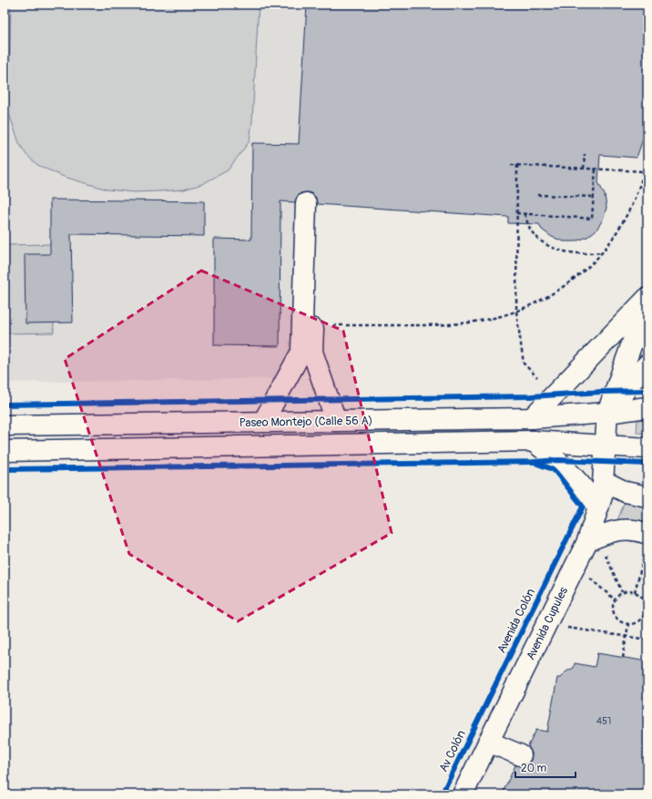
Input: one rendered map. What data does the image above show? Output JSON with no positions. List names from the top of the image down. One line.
{"streets":{"main road":["Paseo Montejo (Calle 56 A)","Avenida Cupules"],"cycle path":["Avenida Colón"]},"crossings":[["Paseo Montejo (Calle 56 A)","Avenida Cupules"]],"house_numbers":["451"],"scale_bar":"20 m"}
